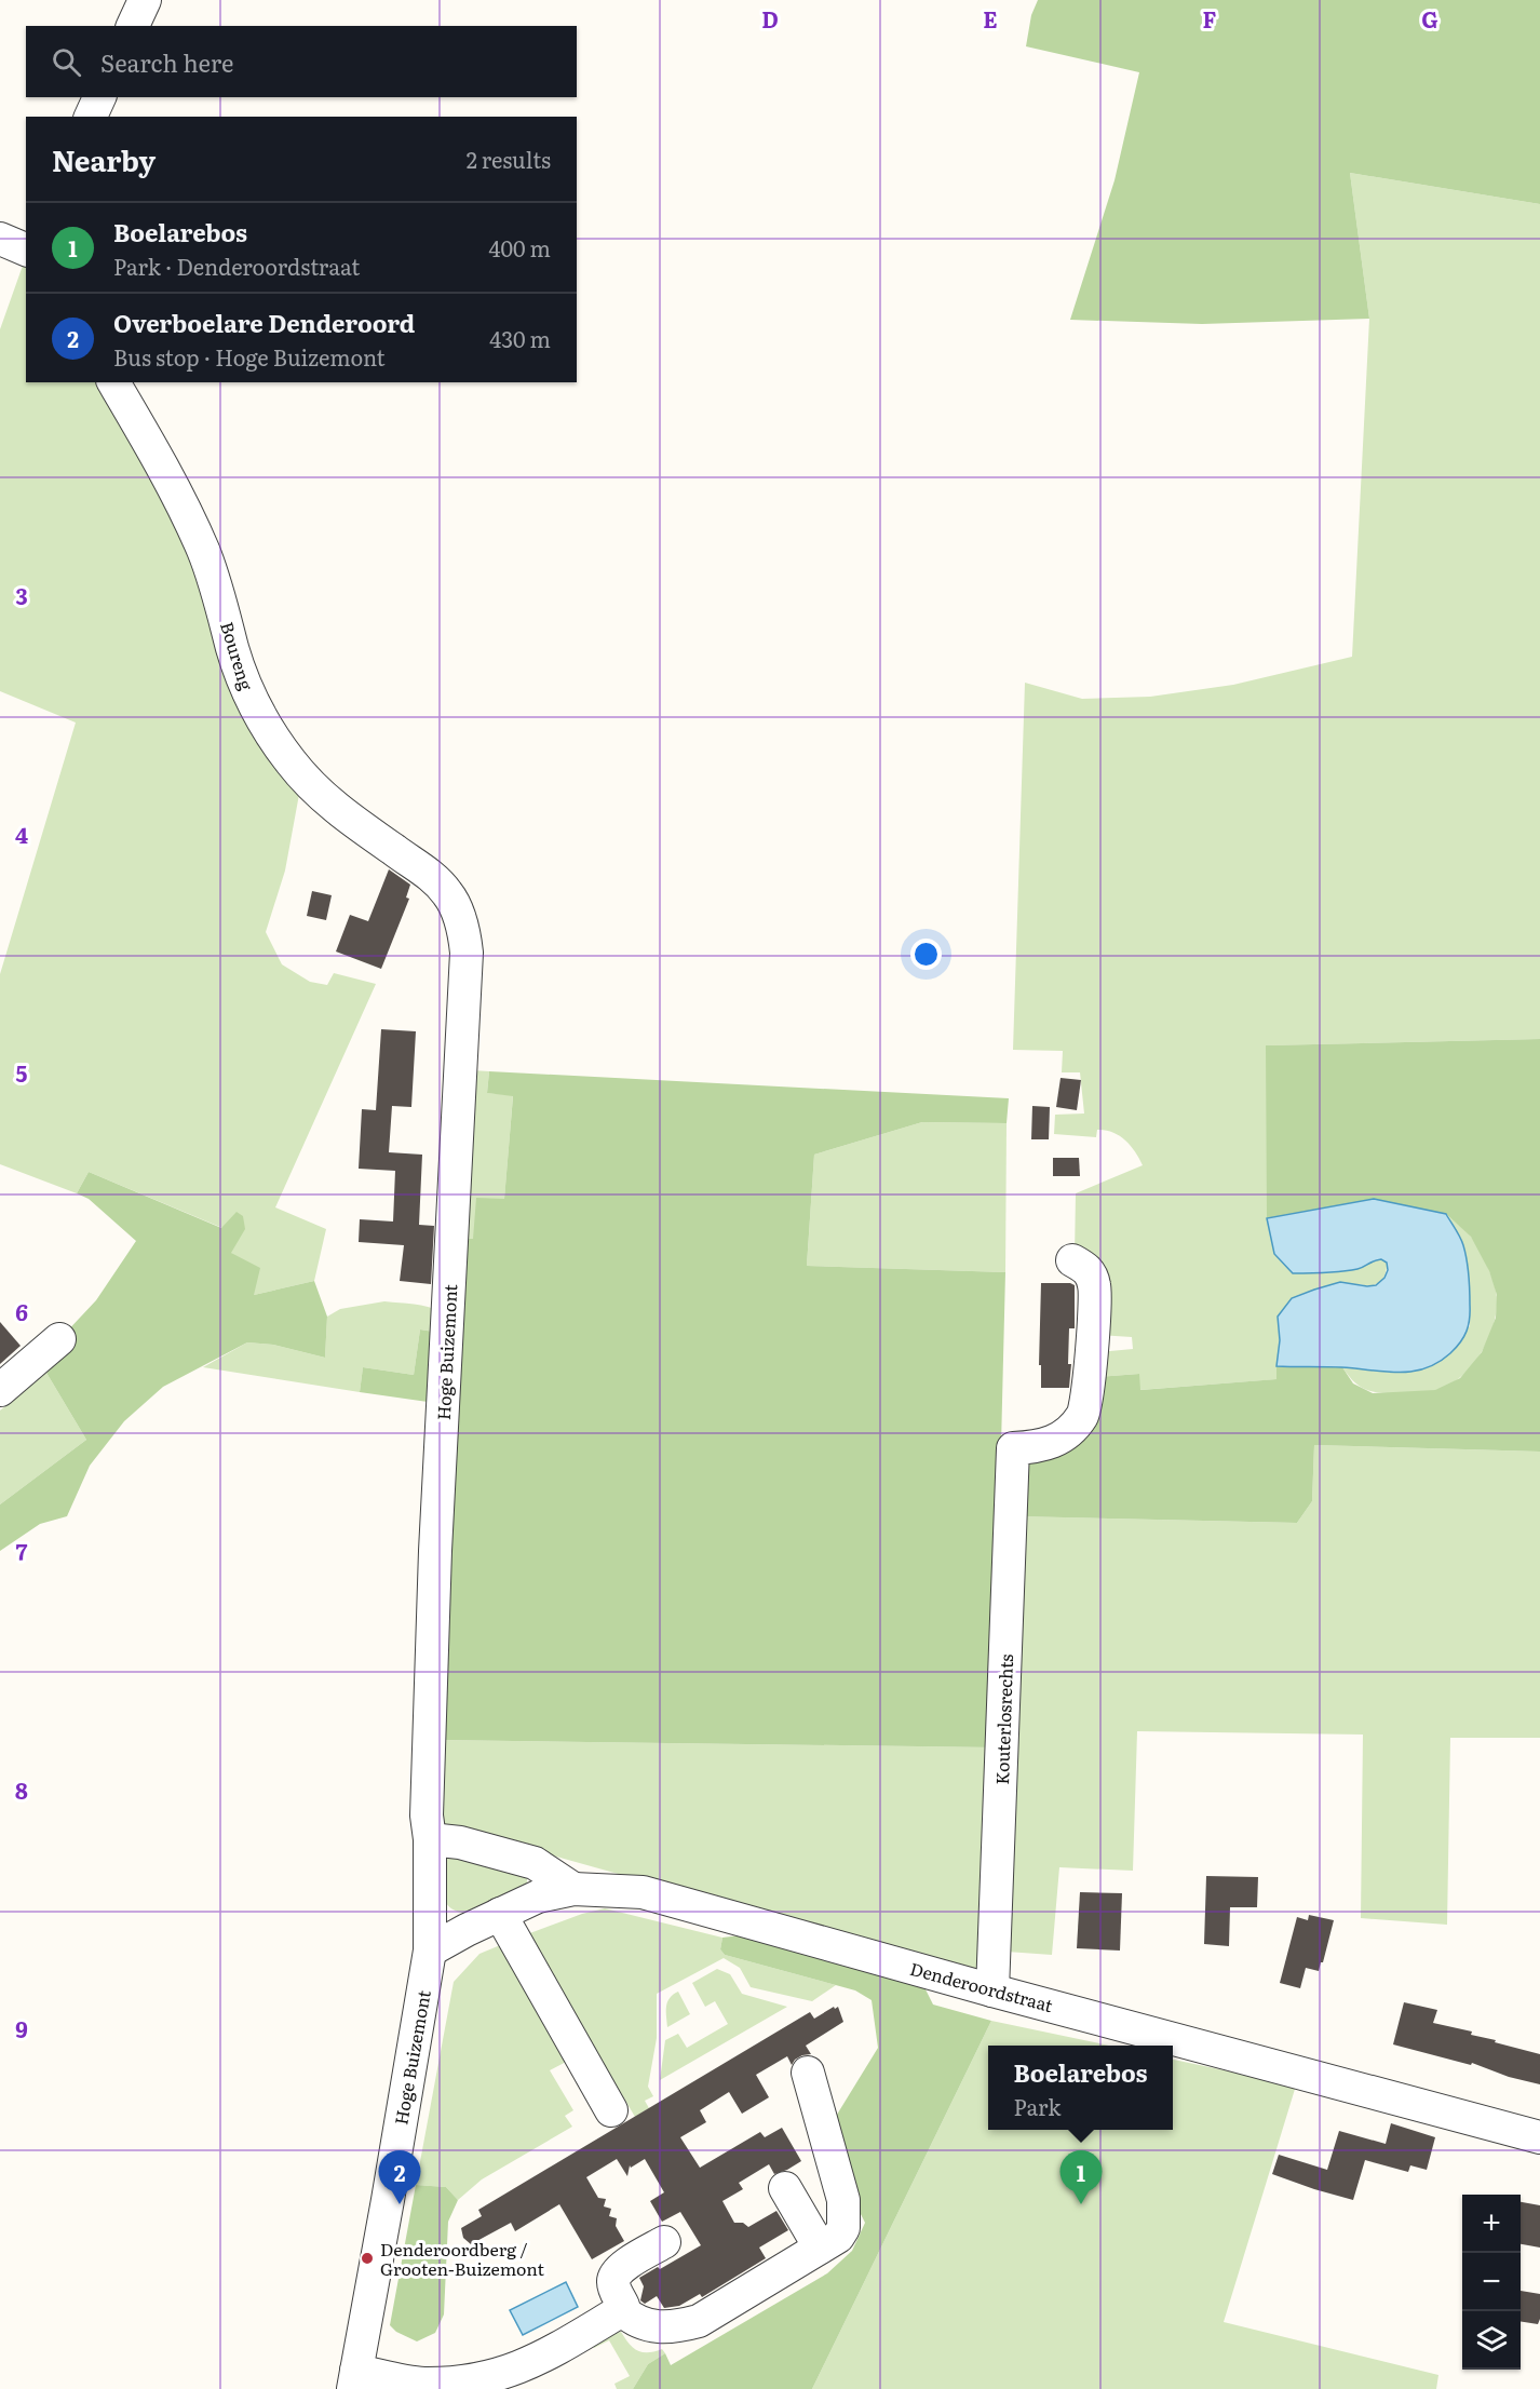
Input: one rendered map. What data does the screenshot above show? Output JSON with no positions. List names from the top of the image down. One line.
{"streets":{"street":["Boureng","Hoge Buizemont","Kouterlosrechts","Denderoordstraat"]},"crossings":[["Boureng","Hoge Buizemont"],["Hoge Buizemont","Denderoordstraat"],["Kouterlosrechts","Denderoordstraat"]],"places":["Denderoordberg / Grooten-Buizemont"],"page":{"search":"Search here","heading":["Nearby","2 results"],"list":[{"mark":"1","name":"Boelarebos","note":"Park · Denderoordstraat","value":"400 m"},{"mark":"2","name":"Overboelare Denderoord","note":"Bus stop · Hoge Buizemont","value":"430 m"}],"popup":["Boelarebos","Park"],"pins":["1","2"],"map_buttons":["+","−"]},"grid":{"columns":["D","E","F","G"],"rows":["3","4","5","6","7","8","9"]}}
